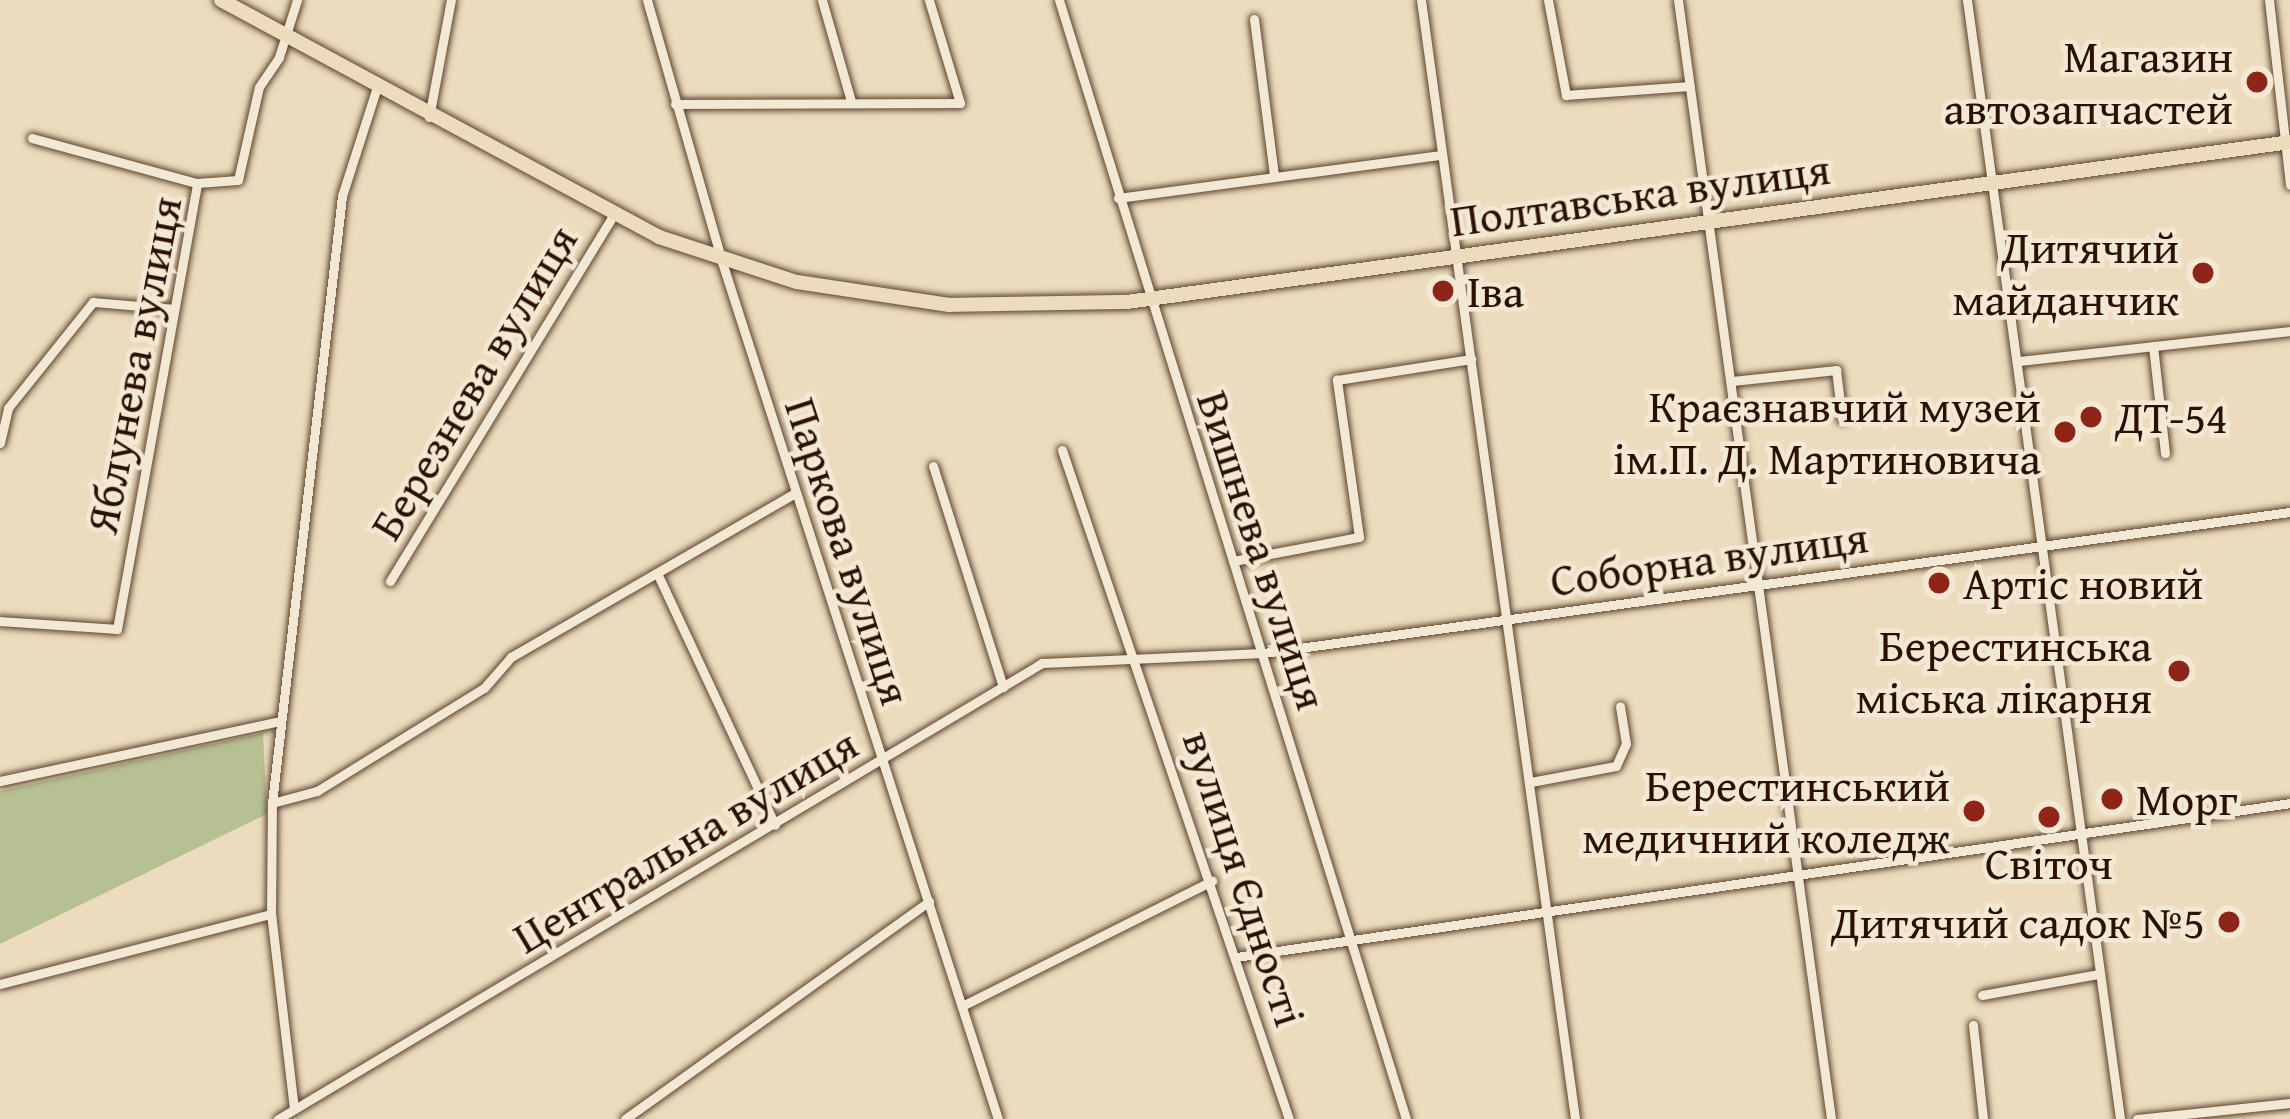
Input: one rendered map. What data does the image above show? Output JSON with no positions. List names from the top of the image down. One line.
{"streets":{"highway":["Полтавська вулиця"],"street":["Яблунева вулиця","Березнева вулиця","Вишнева вулиця","Паркова вулиця","Соборна вулиця","Центральна вулиця","вулиця Єдності"]},"crossings":[["Полтавська вулиця","Яблунева вулиця"],["Полтавська вулиця","Березнева вулиця"],["Полтавська вулиця","Вишнева вулиця"],["Полтавська вулиця","Паркова вулиця"],["Вишнева вулиця","Соборна вулиця"],["Паркова вулиця","Центральна вулиця"],["Соборна вулиця","Центральна вулиця"],["Соборна вулиця","вулиця Єдності"],["Центральна вулиця","вулиця Єдності"]],"places":["Магазин автозапчастей","Дитячий майданчик","Іва","ДТ-54","Краєзнавчий музей ім.П. Д. Мартиновича","Артіс новий","Берестинська міська лікарня","Морг","Берестинський медичний коледж","Світоч","Дитячий садок №5"]}
